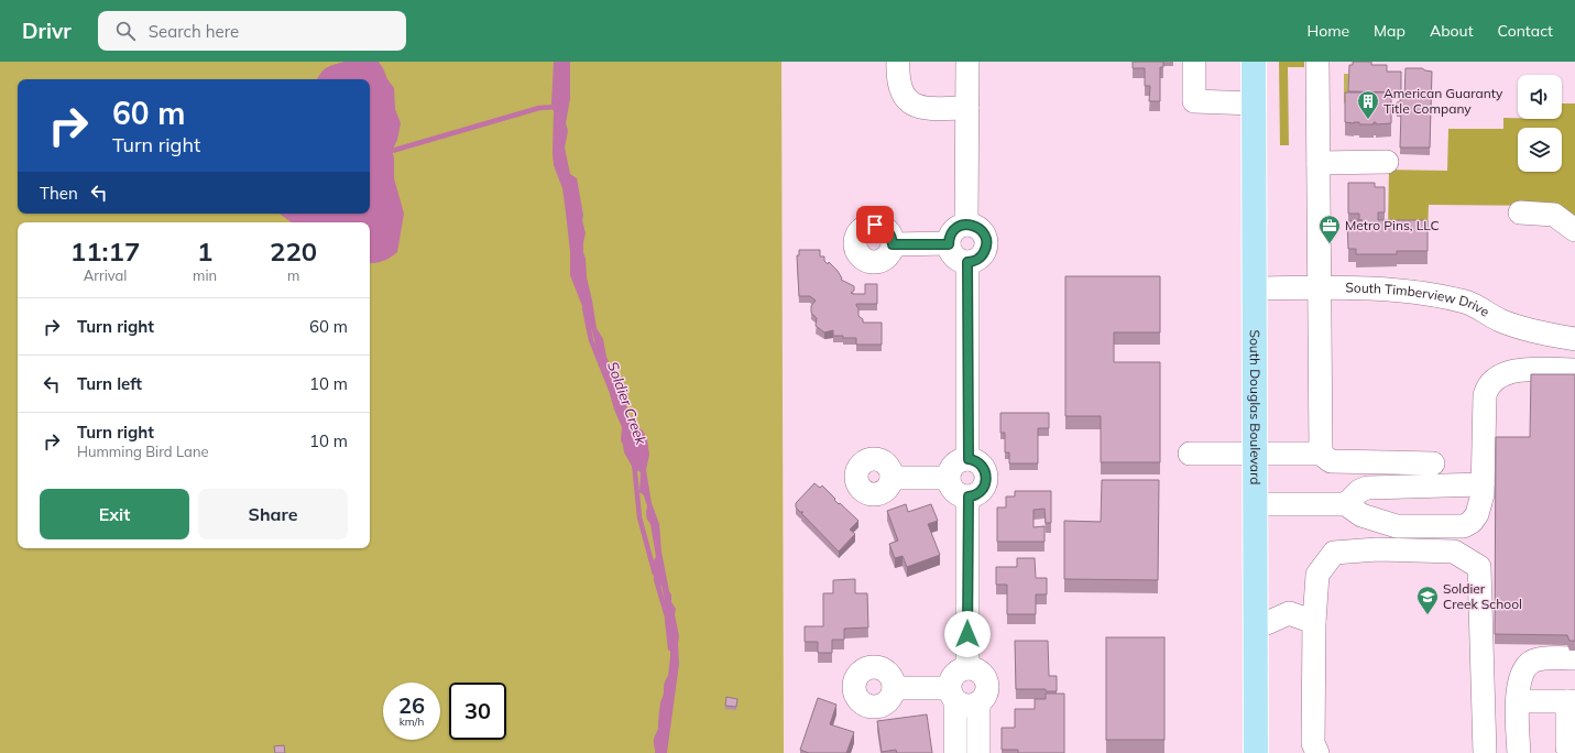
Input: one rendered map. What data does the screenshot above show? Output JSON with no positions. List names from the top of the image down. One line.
{"streets":{"main road":["South Douglas Boulevard"],"street":["South Timberview Drive"]},"crossings":[["South Timberview Drive","South Douglas Boulevard"]],"water":["Soldier Creek"],"places":{"building":["American Guaranty Title Company"],"office":["Metro Pins, LLC"],"school or university":["Soldier Creek School"]},"page":{"header":"Drivr","search":"Search here","nav":["Home","Map","About","Contact"],"turn":["60 m","Turn right"],"then":"Then","eta":["11:17","Arrival","1","min","220","m"],"list":[{"name":"Turn right","value":"60 m"},{"name":"Turn left","value":"10 m"},{"name":"Turn right","note":"Humming Bird Lane","value":"10 m"}],"buttons":["Exit","Share"],"speed":"26 km/h","limit":"30"}}
